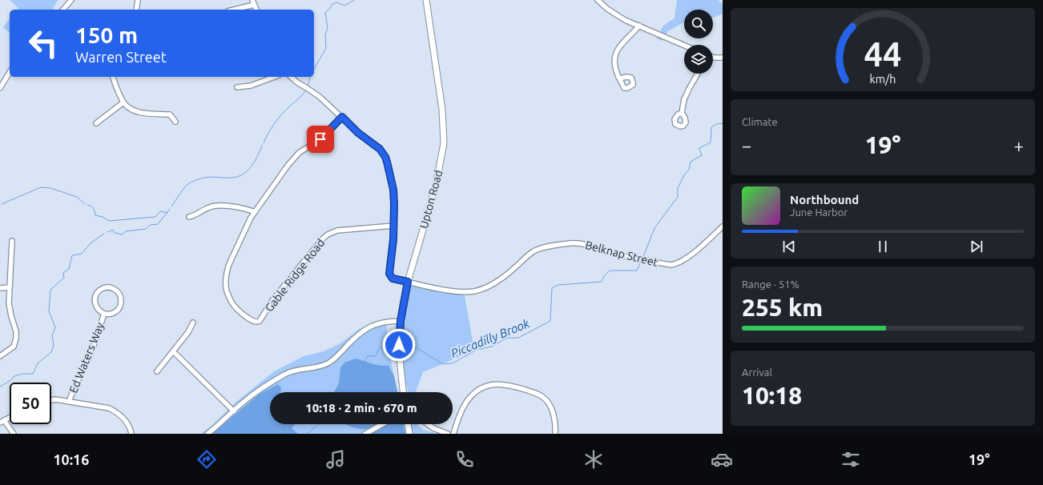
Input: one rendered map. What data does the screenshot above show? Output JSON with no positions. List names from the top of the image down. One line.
{"streets":{"main road":["Upton Road"],"street":["Belknap Street","Gable Ridge Road","Ed Waters Way"]},"crossings":[["Upton Road","Belknap Street"],["Belknap Street","Gable Ridge Road"]],"water":["Piccadilly Brook"],"page":{"turn":["150 m","Warren Street"],"tile":["Climate",["Range · 51%","255 km"],["Arrival","10:18"]],"heat":["−","19°","+"],"song":["Northbound","June Harbor"],"limit":"50","trip":"10:18 · 2 min · 670 m","tabs":["10:16","19°"],"gauge":["44","km/h"]}}
